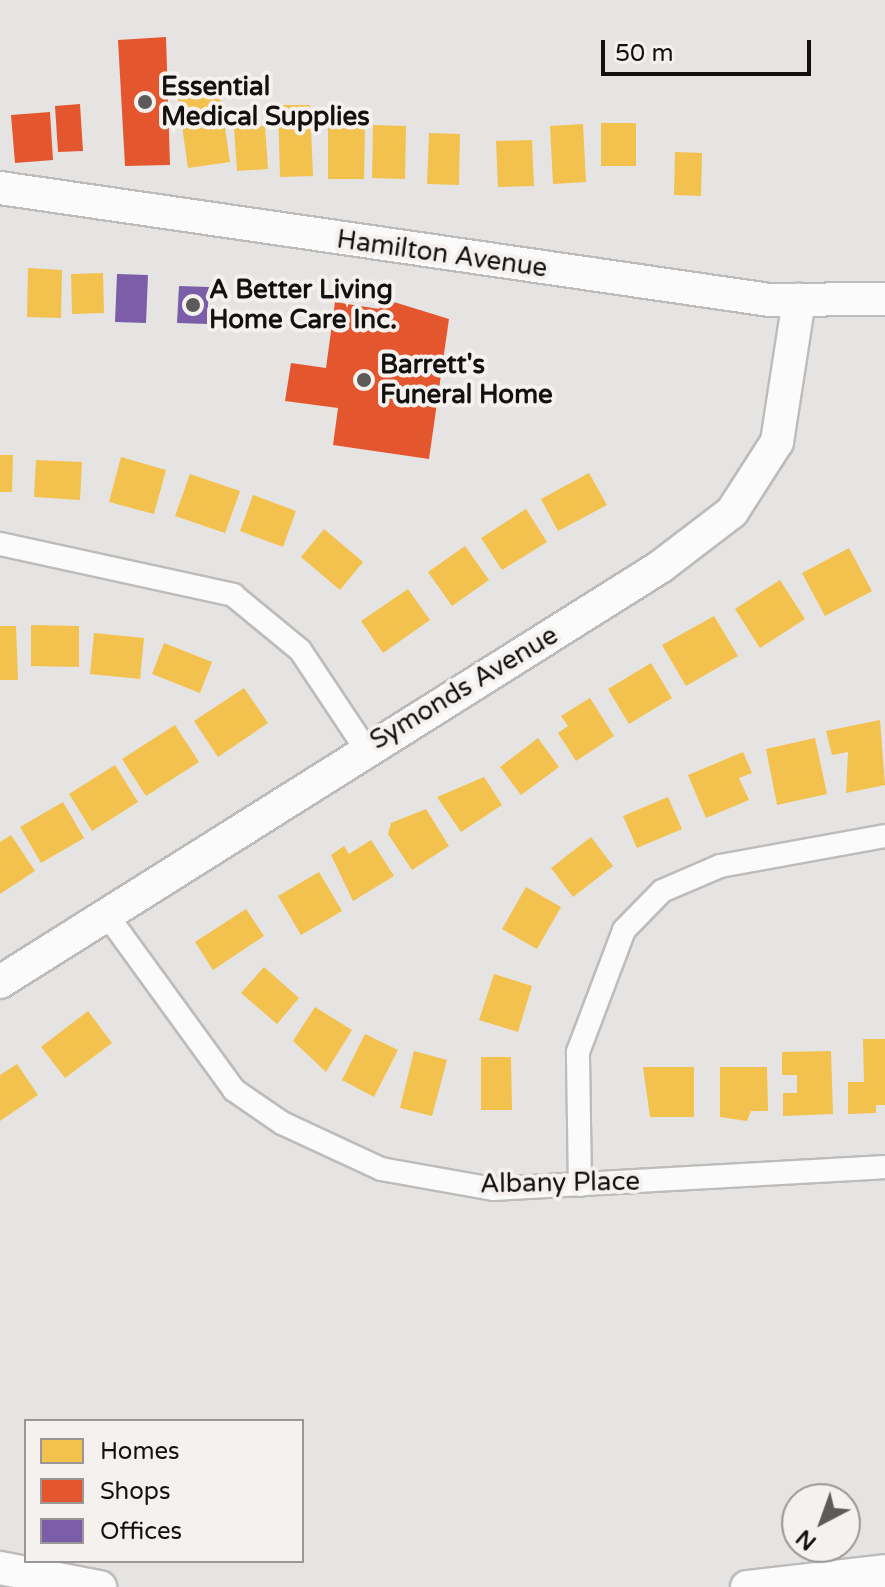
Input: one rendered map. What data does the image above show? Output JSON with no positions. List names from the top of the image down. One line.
{"streets":{"street":["Hamilton Avenue","Symonds Avenue","Albany Place"]},"crossings":[["Hamilton Avenue","Symonds Avenue"],["Symonds Avenue","Albany Place"]],"places":["Essential Medical Supplies","A Better Living Home Care Inc.","Barrett's Funeral Home"],"legend":["Homes","Shops","Offices"],"scale_bar":"50 m","north":"bottom left"}
